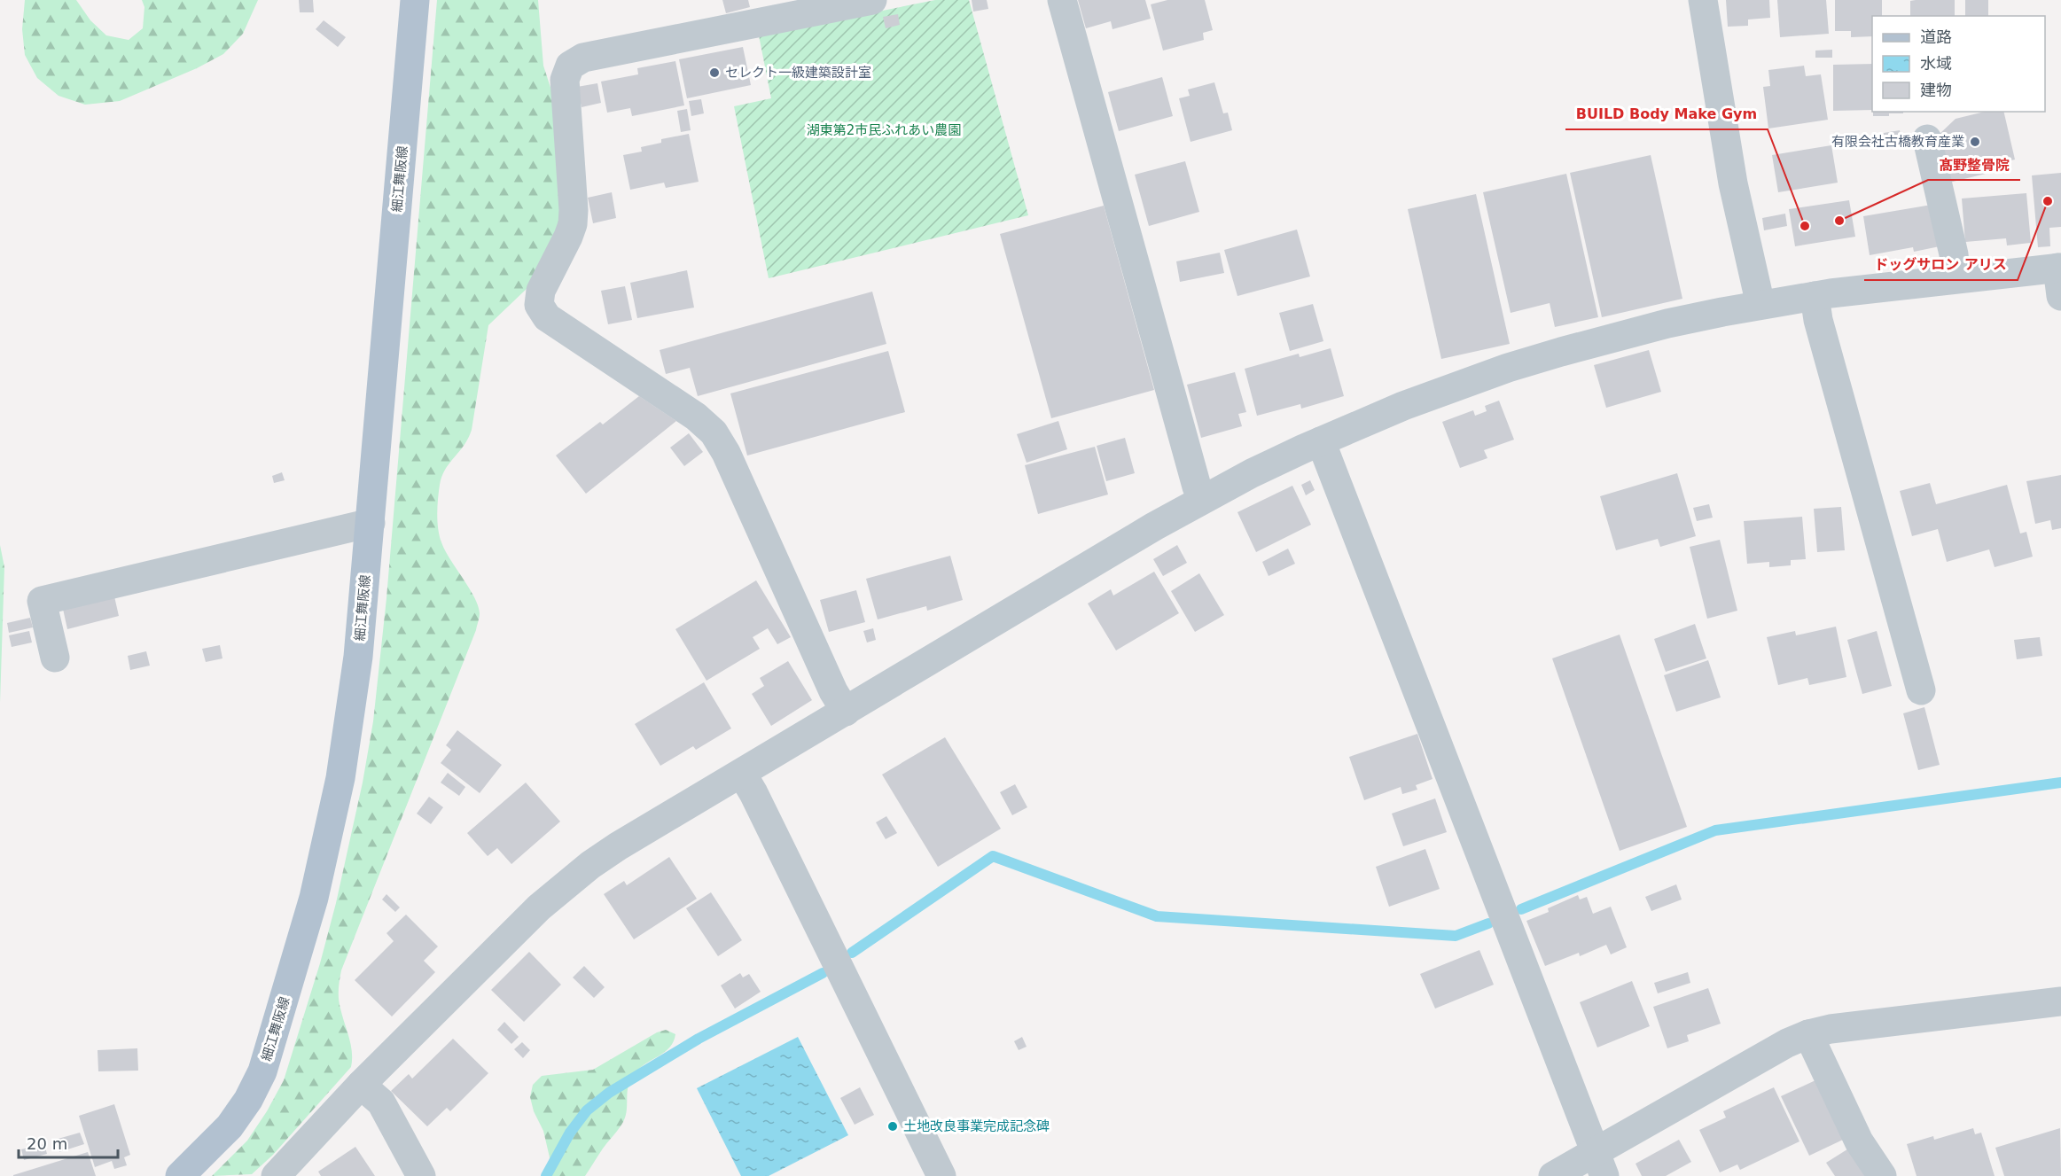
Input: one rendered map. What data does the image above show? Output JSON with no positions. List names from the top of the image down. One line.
{"streets":{"main road":["細江舞阪線"]},"parks":["湖東第2市民ふれあい農園"],"places":["セレクト一級建築設計室","有限会社古橋教育産業","ドッグサロン アリス","髙野整骨院","BUILD Body Make Gym","土地改良事業完成記念碑"],"legend":["道路","水域","建物"],"scale_bar":"20 m"}
